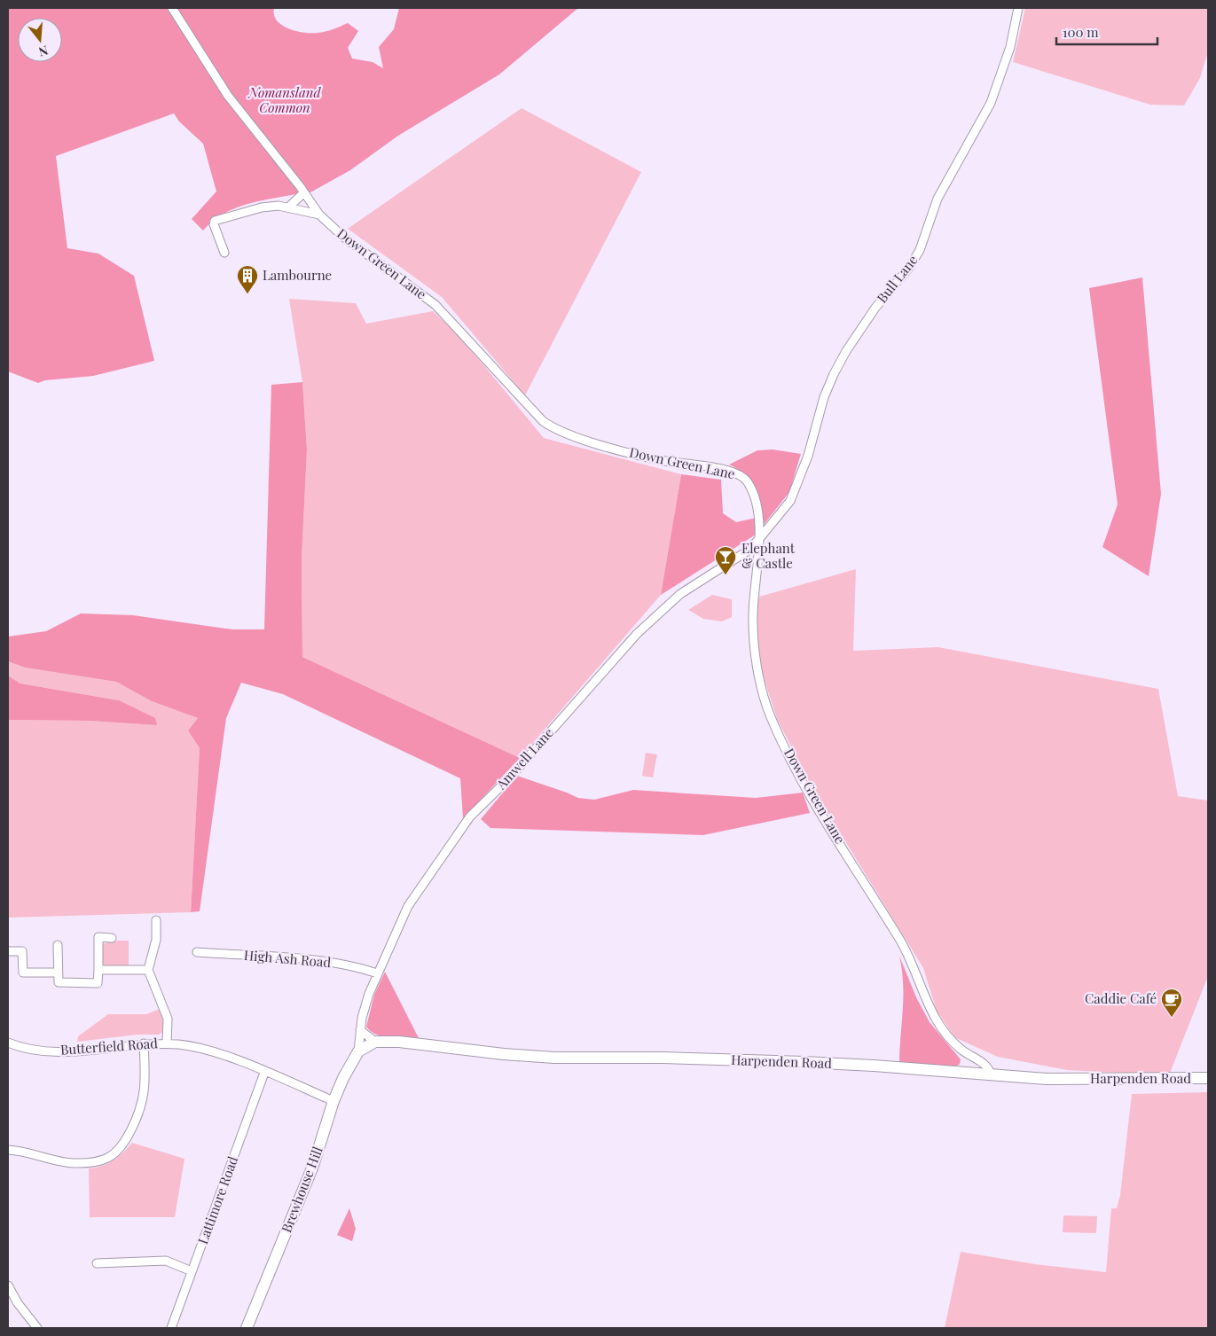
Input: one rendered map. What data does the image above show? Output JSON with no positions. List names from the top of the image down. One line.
{"streets":{"street":["Down Green Lane","Bull Lane","Amwell Lane","High Ash Road","Butterfield Road","Harpenden Road","Brewhouse Hill","Lattimore Road"]},"crossings":[["Down Green Lane","Bull Lane"],["Down Green Lane","Amwell Lane"],["Down Green Lane","Harpenden Road"],["Bull Lane","Amwell Lane"],["Amwell Lane","High Ash Road"],["Amwell Lane","Brewhouse Hill"],["Butterfield Road","Brewhouse Hill"],["Butterfield Road","Lattimore Road"]],"parks":["Nomansland Common"],"places":{"building":["Lambourne"],"bar":["Elephant & Castle"],"cafe":["Caddie Café"]},"scale_bar":"100 m","north":"bottom"}
